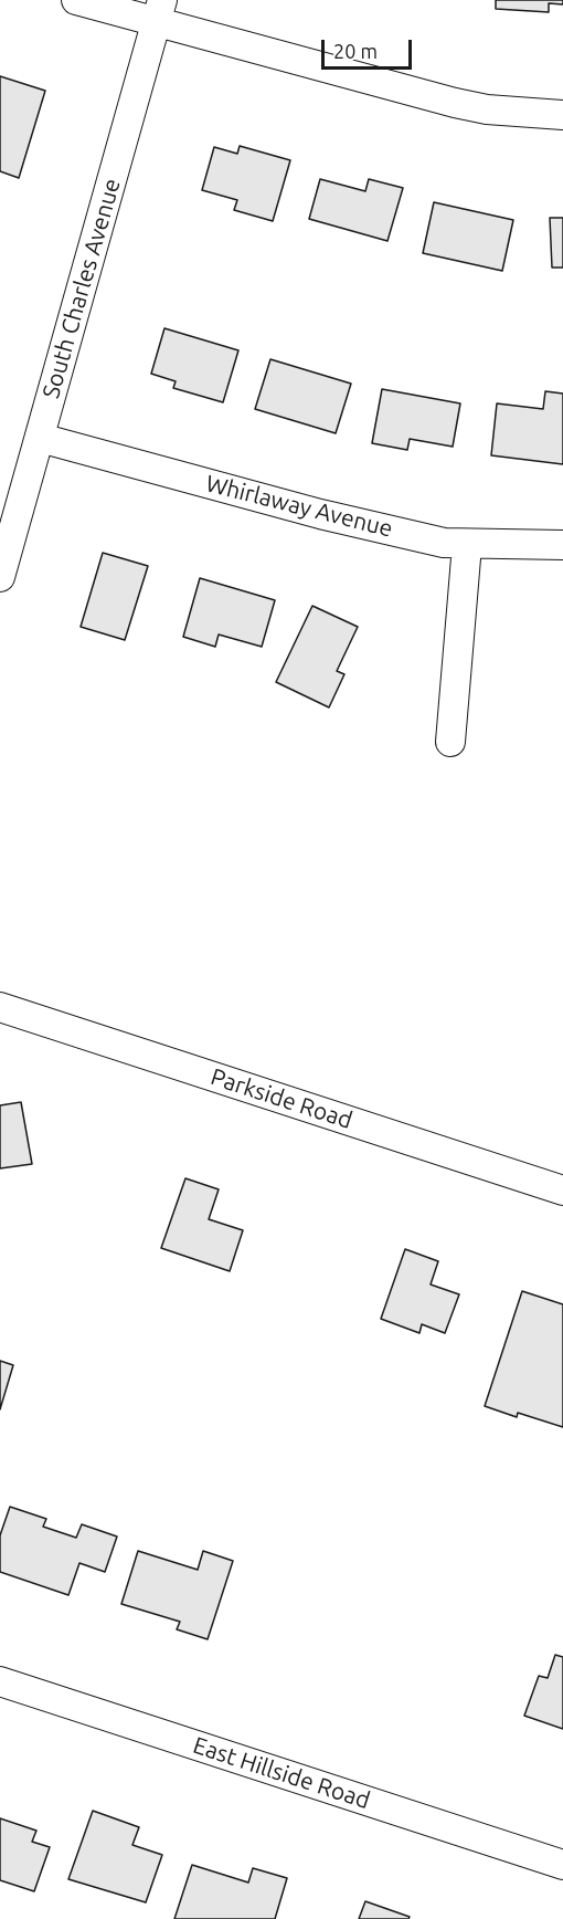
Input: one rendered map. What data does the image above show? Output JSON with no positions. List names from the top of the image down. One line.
{"streets":{"street":["South Charles Avenue","Whirlaway Avenue","Parkside Road","East Hillside Road"]},"crossings":[["South Charles Avenue","Whirlaway Avenue"]],"scale_bar":"20 m"}
